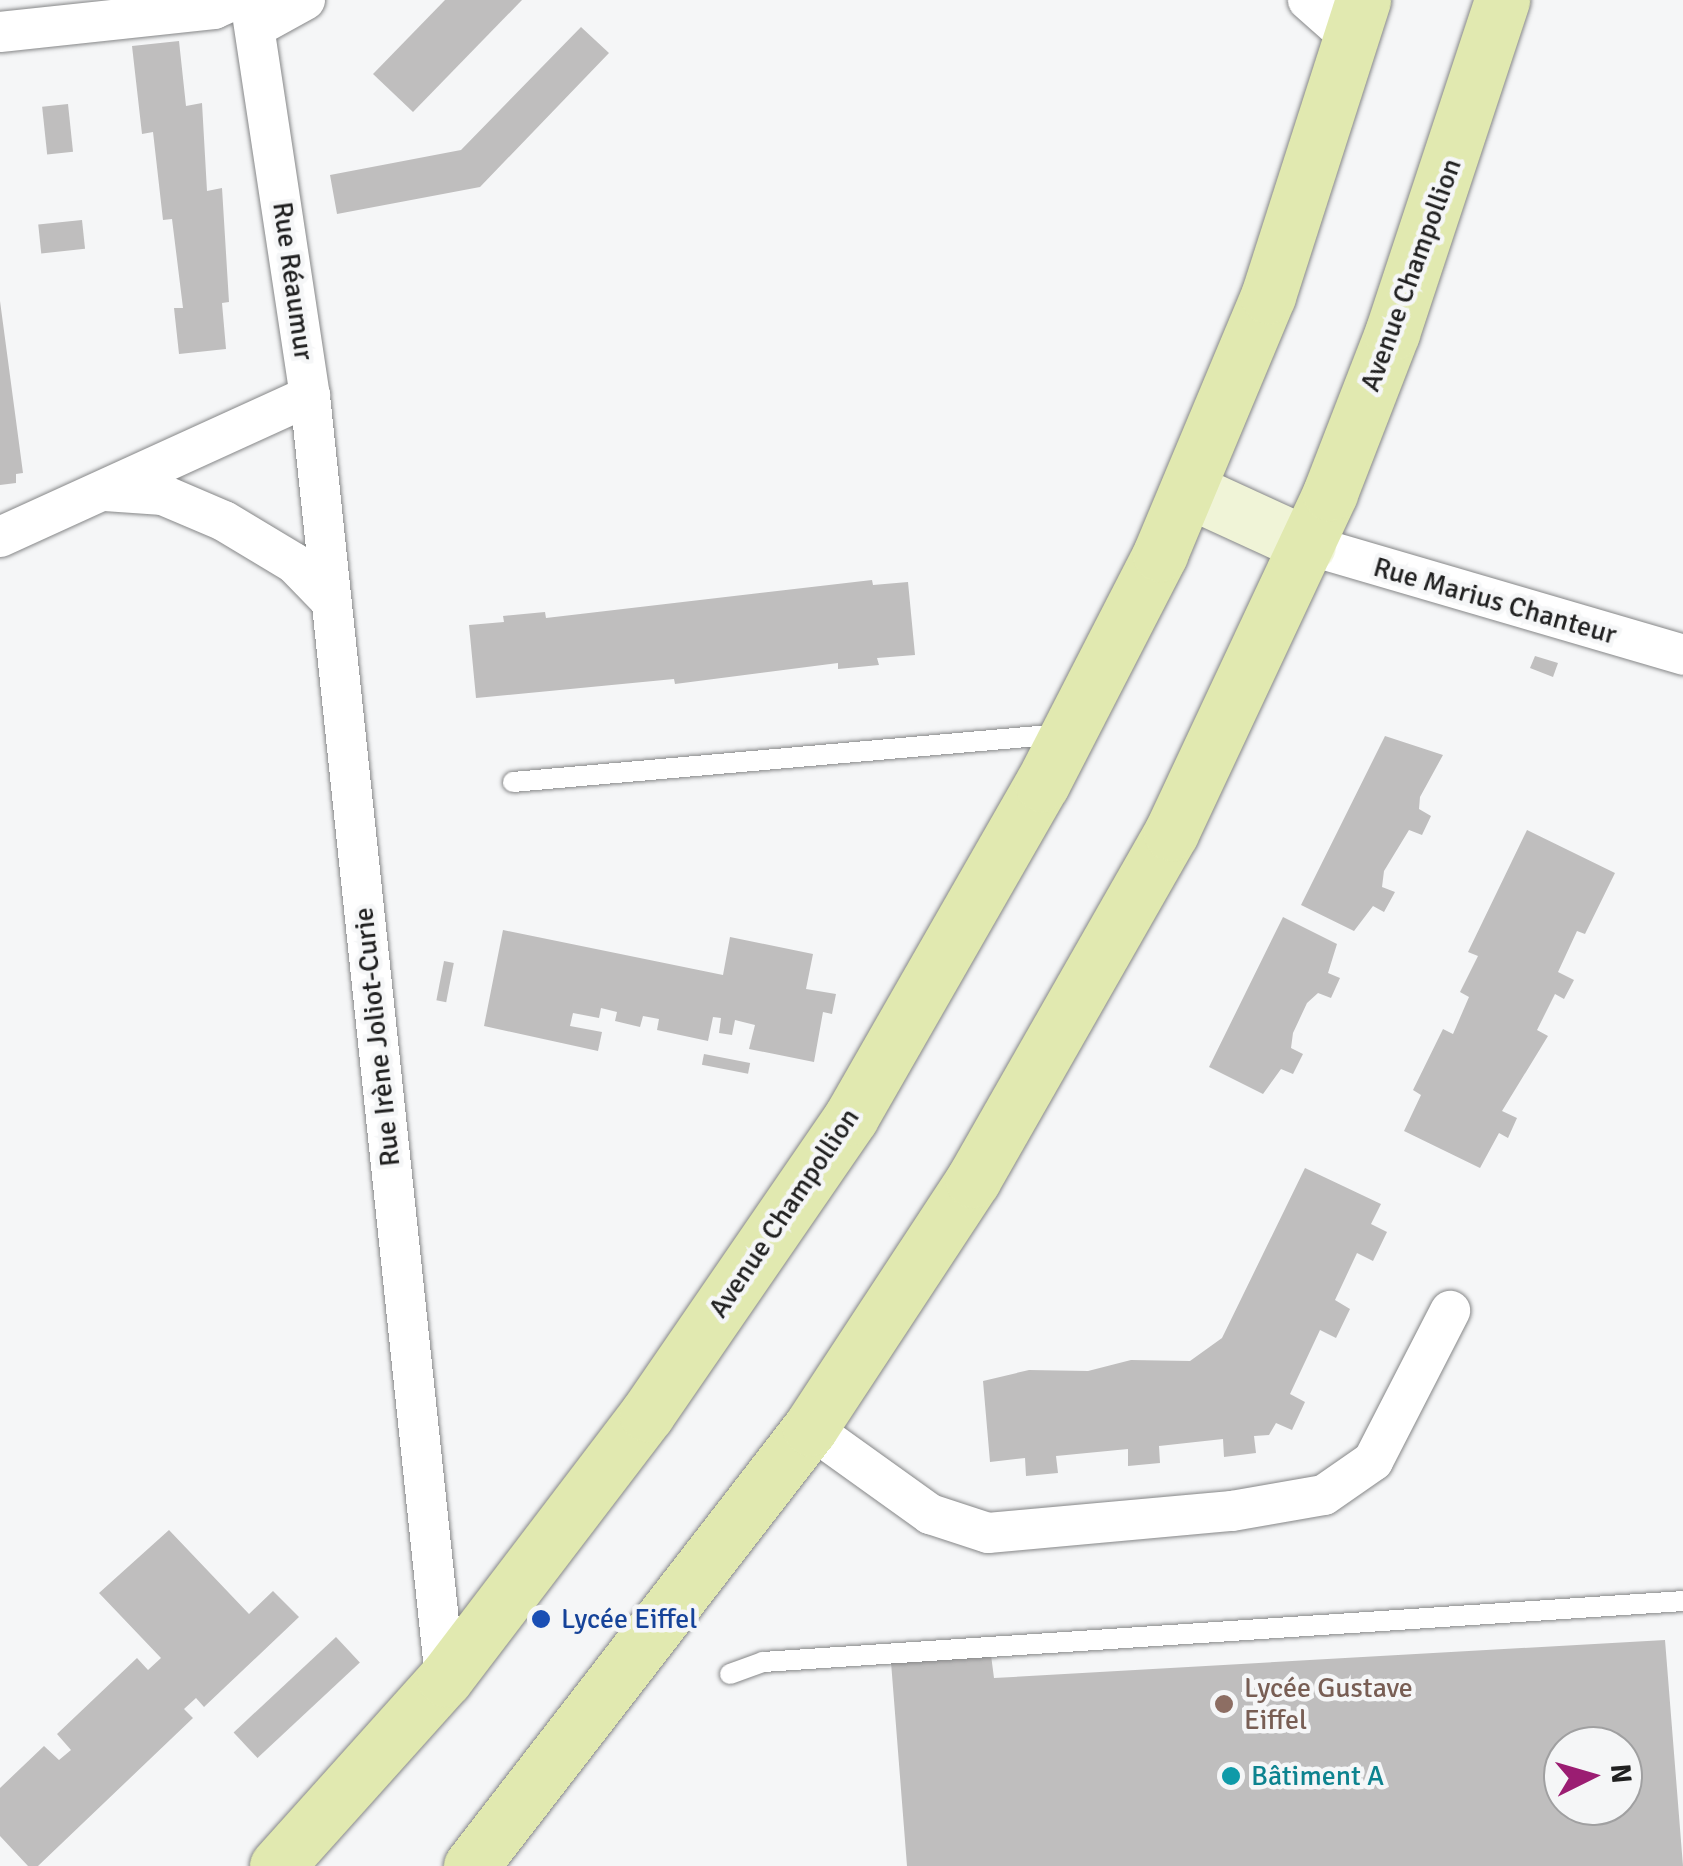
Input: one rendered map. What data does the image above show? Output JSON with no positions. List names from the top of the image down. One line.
{"streets":{"main road":["Avenue Champollion"],"street":["Rue Réaumur","Rue Marius Chanteur","Rue Irène Joliot-Curie"]},"crossings":[["Avenue Champollion","Rue Marius Chanteur"],["Avenue Champollion","Rue Irène Joliot-Curie"],["Rue Réaumur","Rue Irène Joliot-Curie"]],"places":["Lycée Eiffel","Lycée Gustave Eiffel","Bâtiment A"],"north":"right"}
